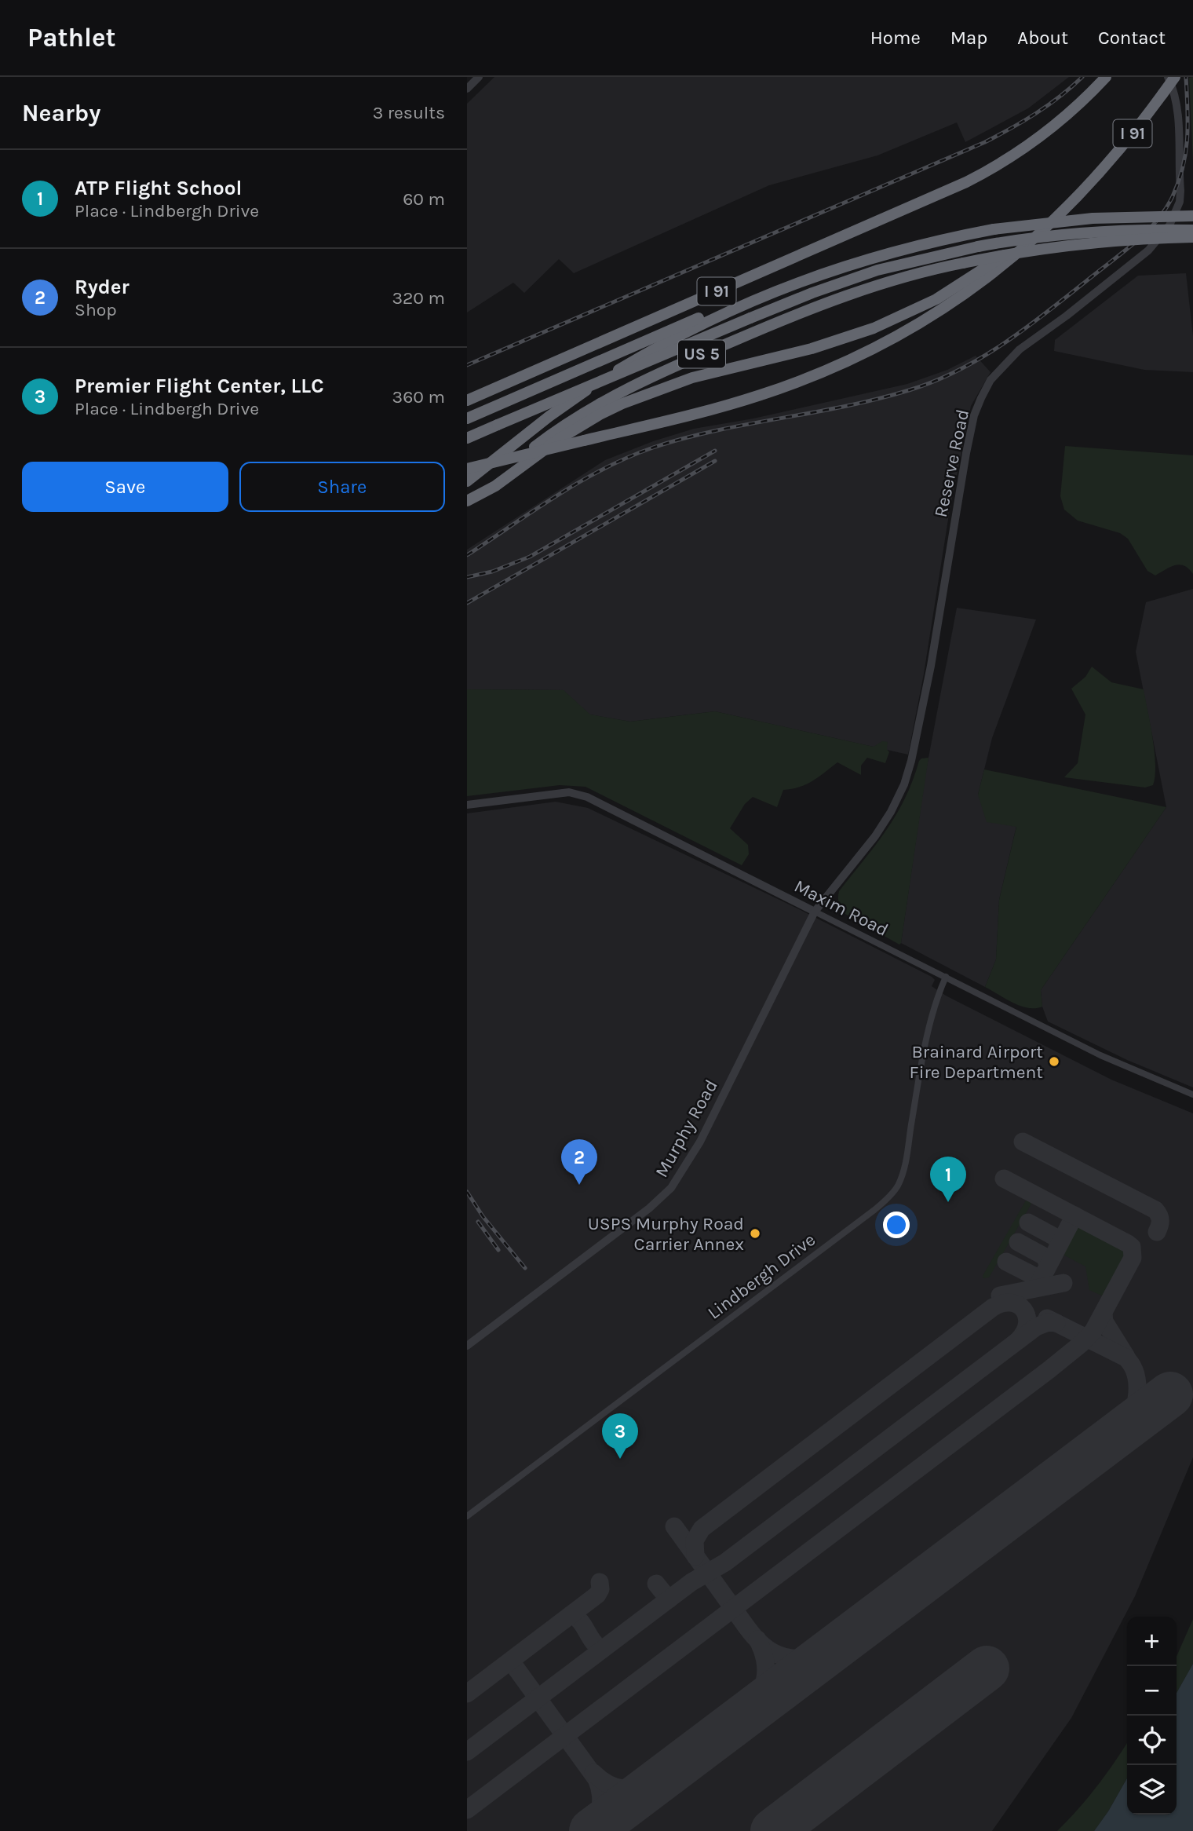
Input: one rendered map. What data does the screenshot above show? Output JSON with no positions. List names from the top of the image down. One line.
{"streets":{"highway":["I 91","US 5"],"street":["Reserve Road","Maxim Road","Murphy Road","Lindbergh Drive"]},"crossings":[["Reserve Road","Maxim Road"],["Reserve Road","Murphy Road"],["Maxim Road","Murphy Road"],["Maxim Road","Lindbergh Drive"]],"places":["Brainard Airport Fire Department","USPS Murphy Road Carrier Annex"],"page":{"header":"Pathlet","nav":["Home","Map","About","Contact"],"heading":["Nearby","3 results"],"list":[{"mark":"1","name":"ATP Flight School","note":"Place · Lindbergh Drive","value":"60 m"},{"mark":"2","name":"Ryder","note":"Shop","value":"320 m"},{"mark":"3","name":"Premier Flight Center, LLC","note":"Place · Lindbergh Drive","value":"360 m"}],"buttons":["Save","Share"],"pins":["2","1","3"],"map_buttons":["+","−"]}}
